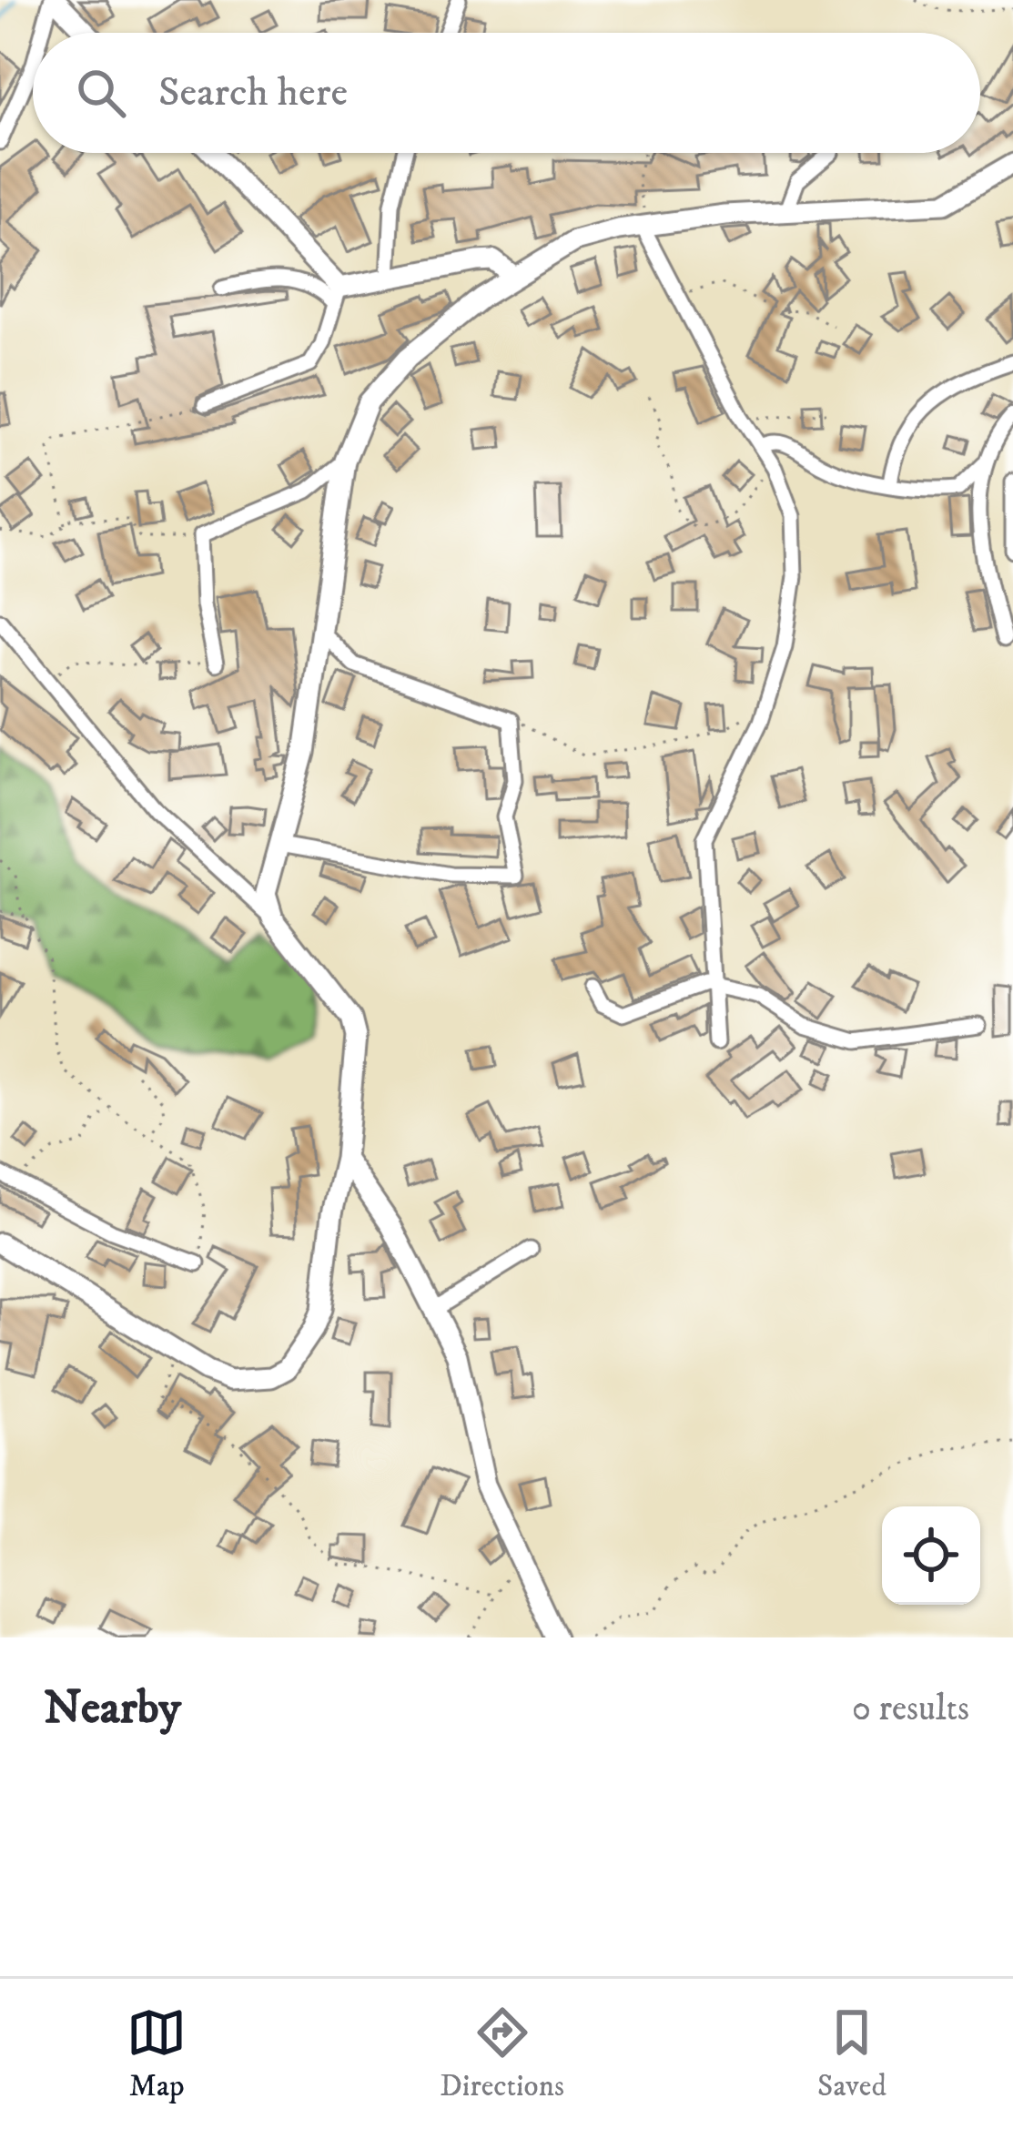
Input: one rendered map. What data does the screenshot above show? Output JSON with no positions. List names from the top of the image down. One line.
{"page":{"search":"Search here","heading":["Nearby","0 results"],"nav":["Map","Directions","Saved"]}}
